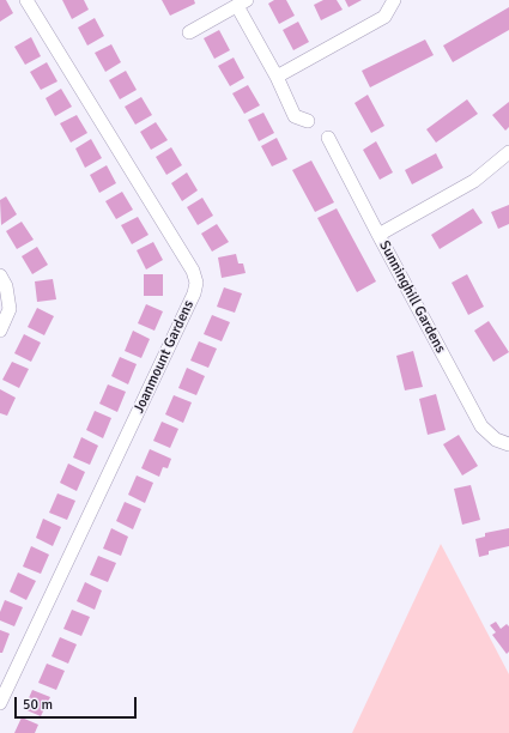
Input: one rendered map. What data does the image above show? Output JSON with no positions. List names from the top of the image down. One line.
{"streets":{"street":["Sunninghill Gardens","Joanmount Gardens"]},"scale_bar":"50 m"}
